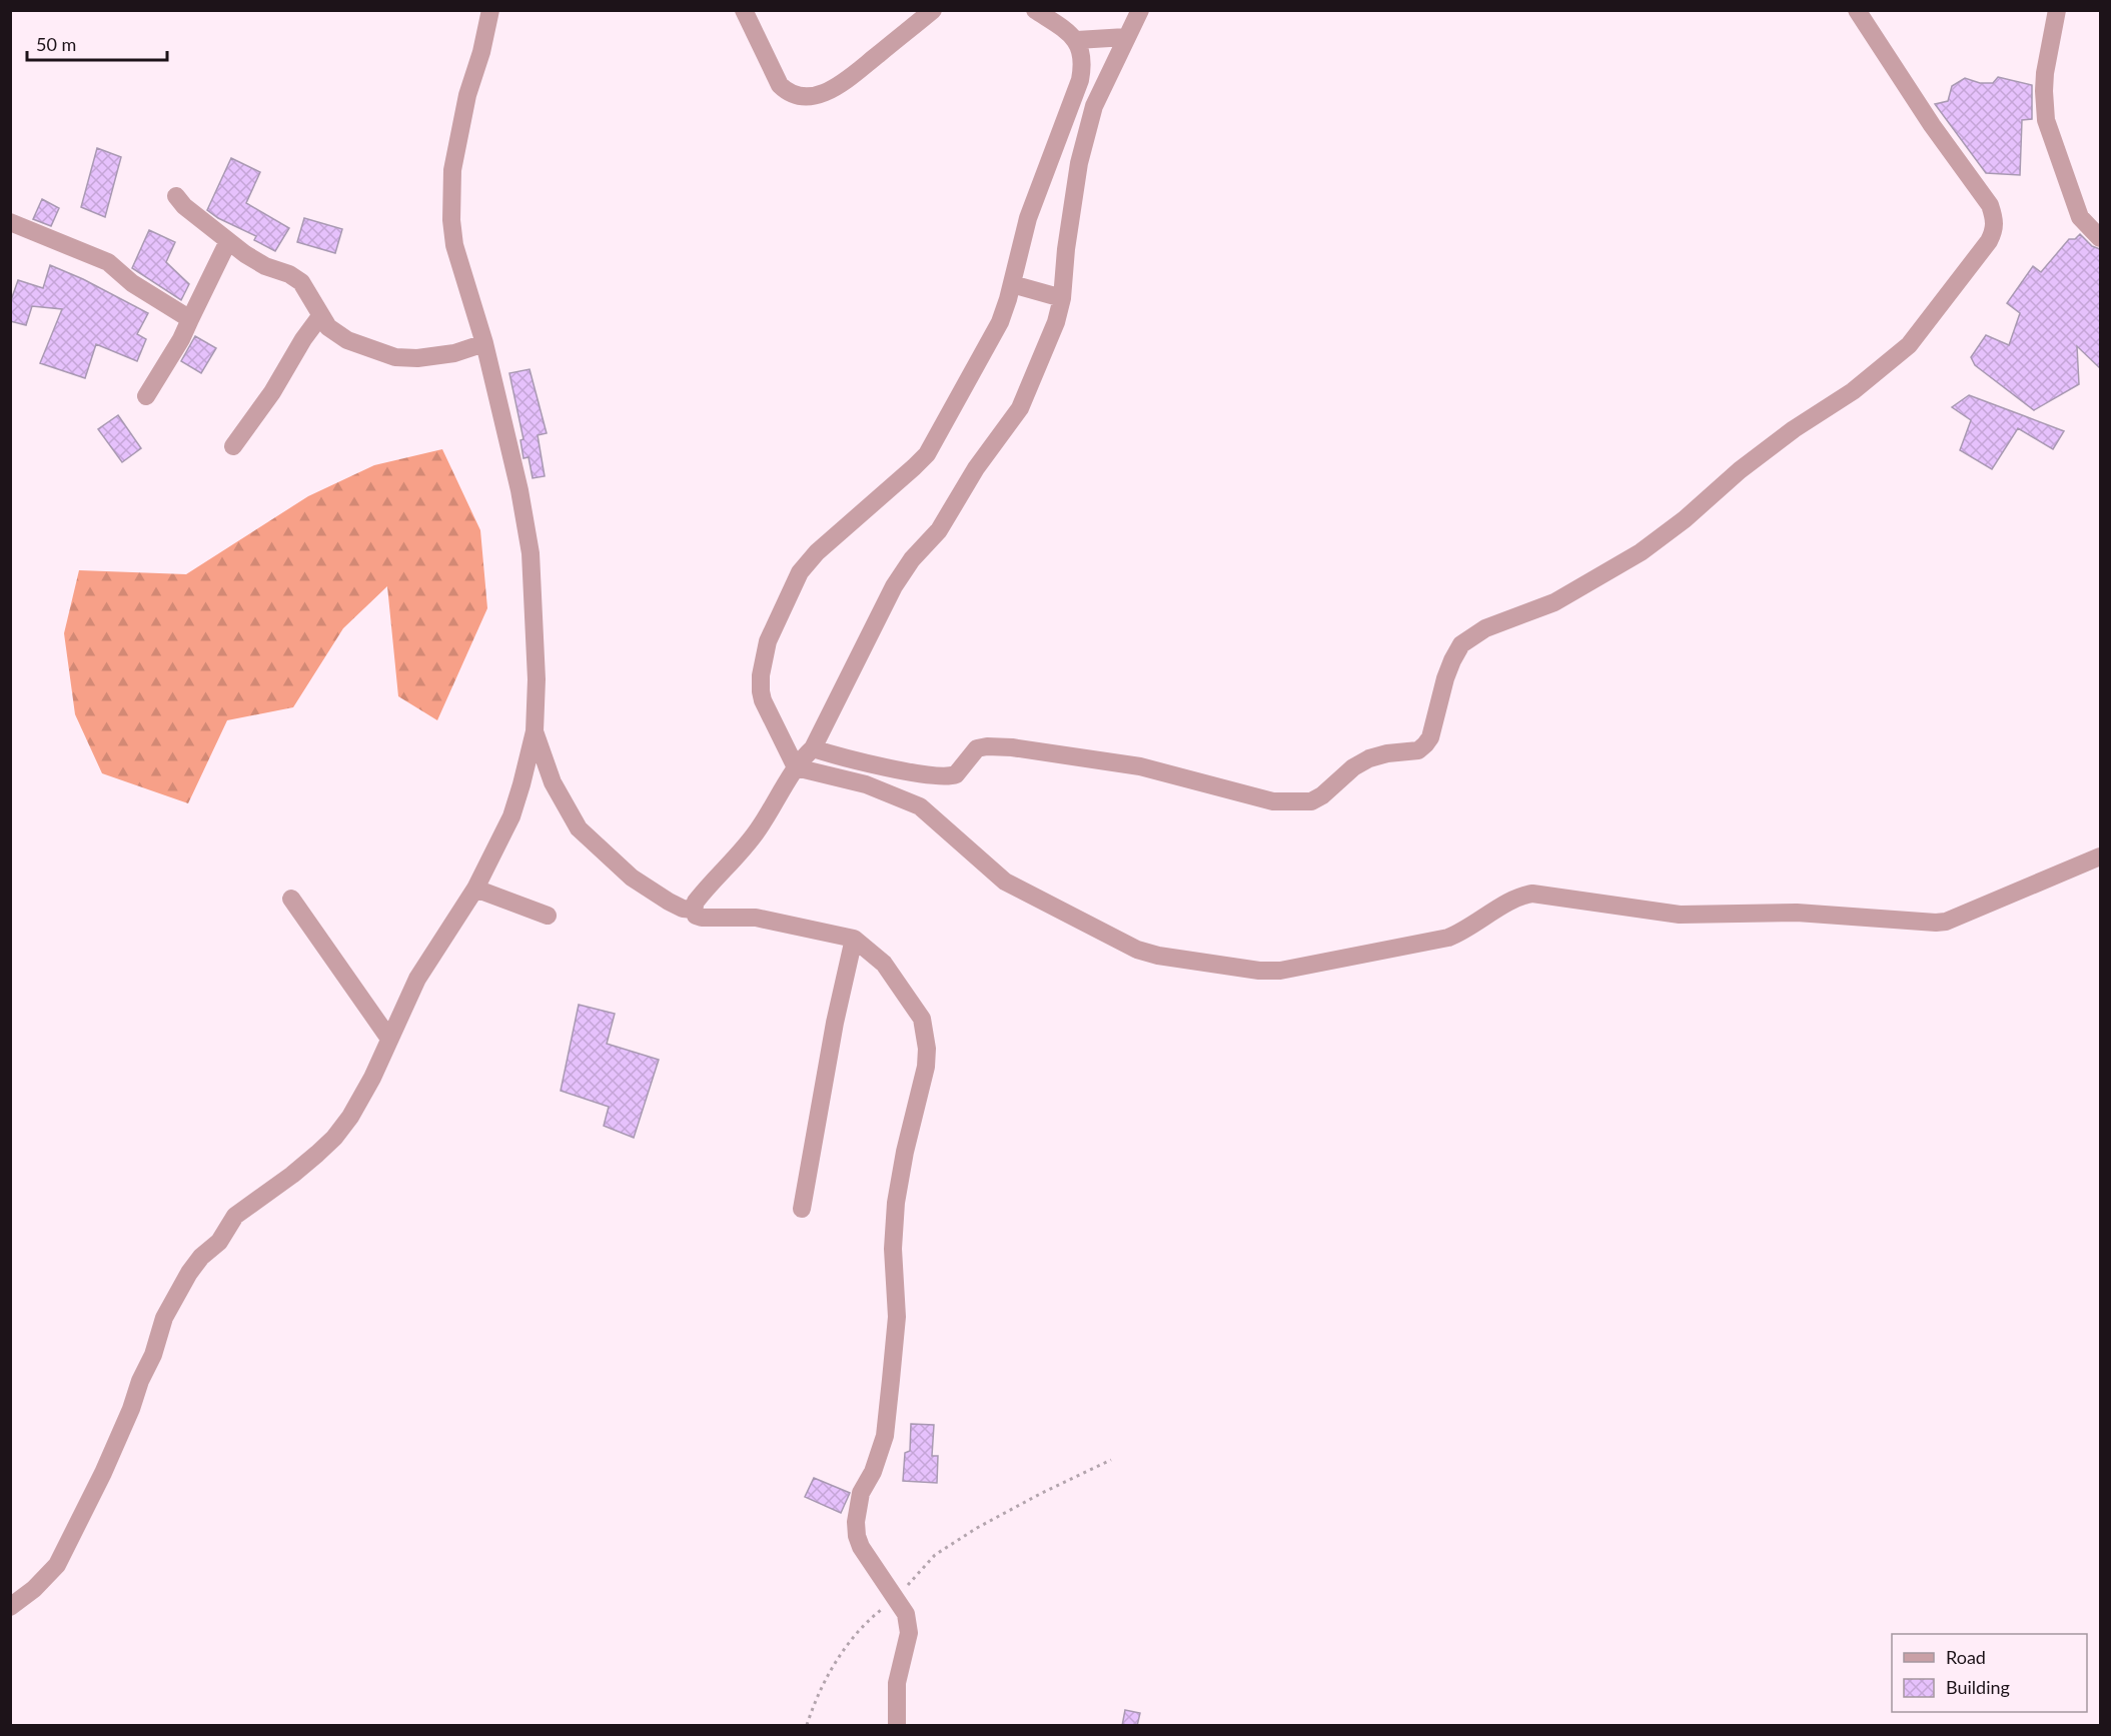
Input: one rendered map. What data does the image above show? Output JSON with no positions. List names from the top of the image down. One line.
{"legend":["Road","Building"],"scale_bar":"50 m"}
